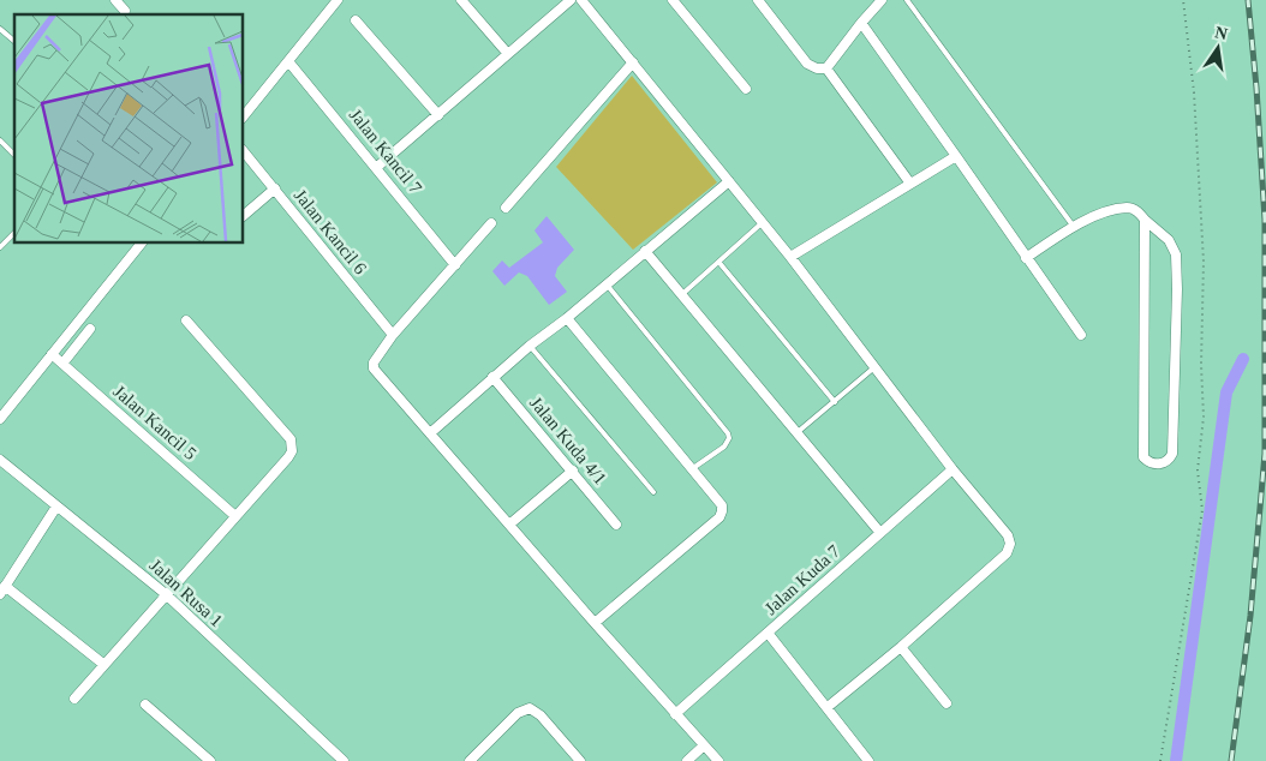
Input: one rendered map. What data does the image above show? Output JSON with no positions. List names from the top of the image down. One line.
{"streets":{"street":["Jalan Kancil 7","Jalan Kancil 6","Jalan Kancil 5","Jalan Kuda 4/1","Jalan Kuda 7","Jalan Rusa 1"]},"north":"top"}
